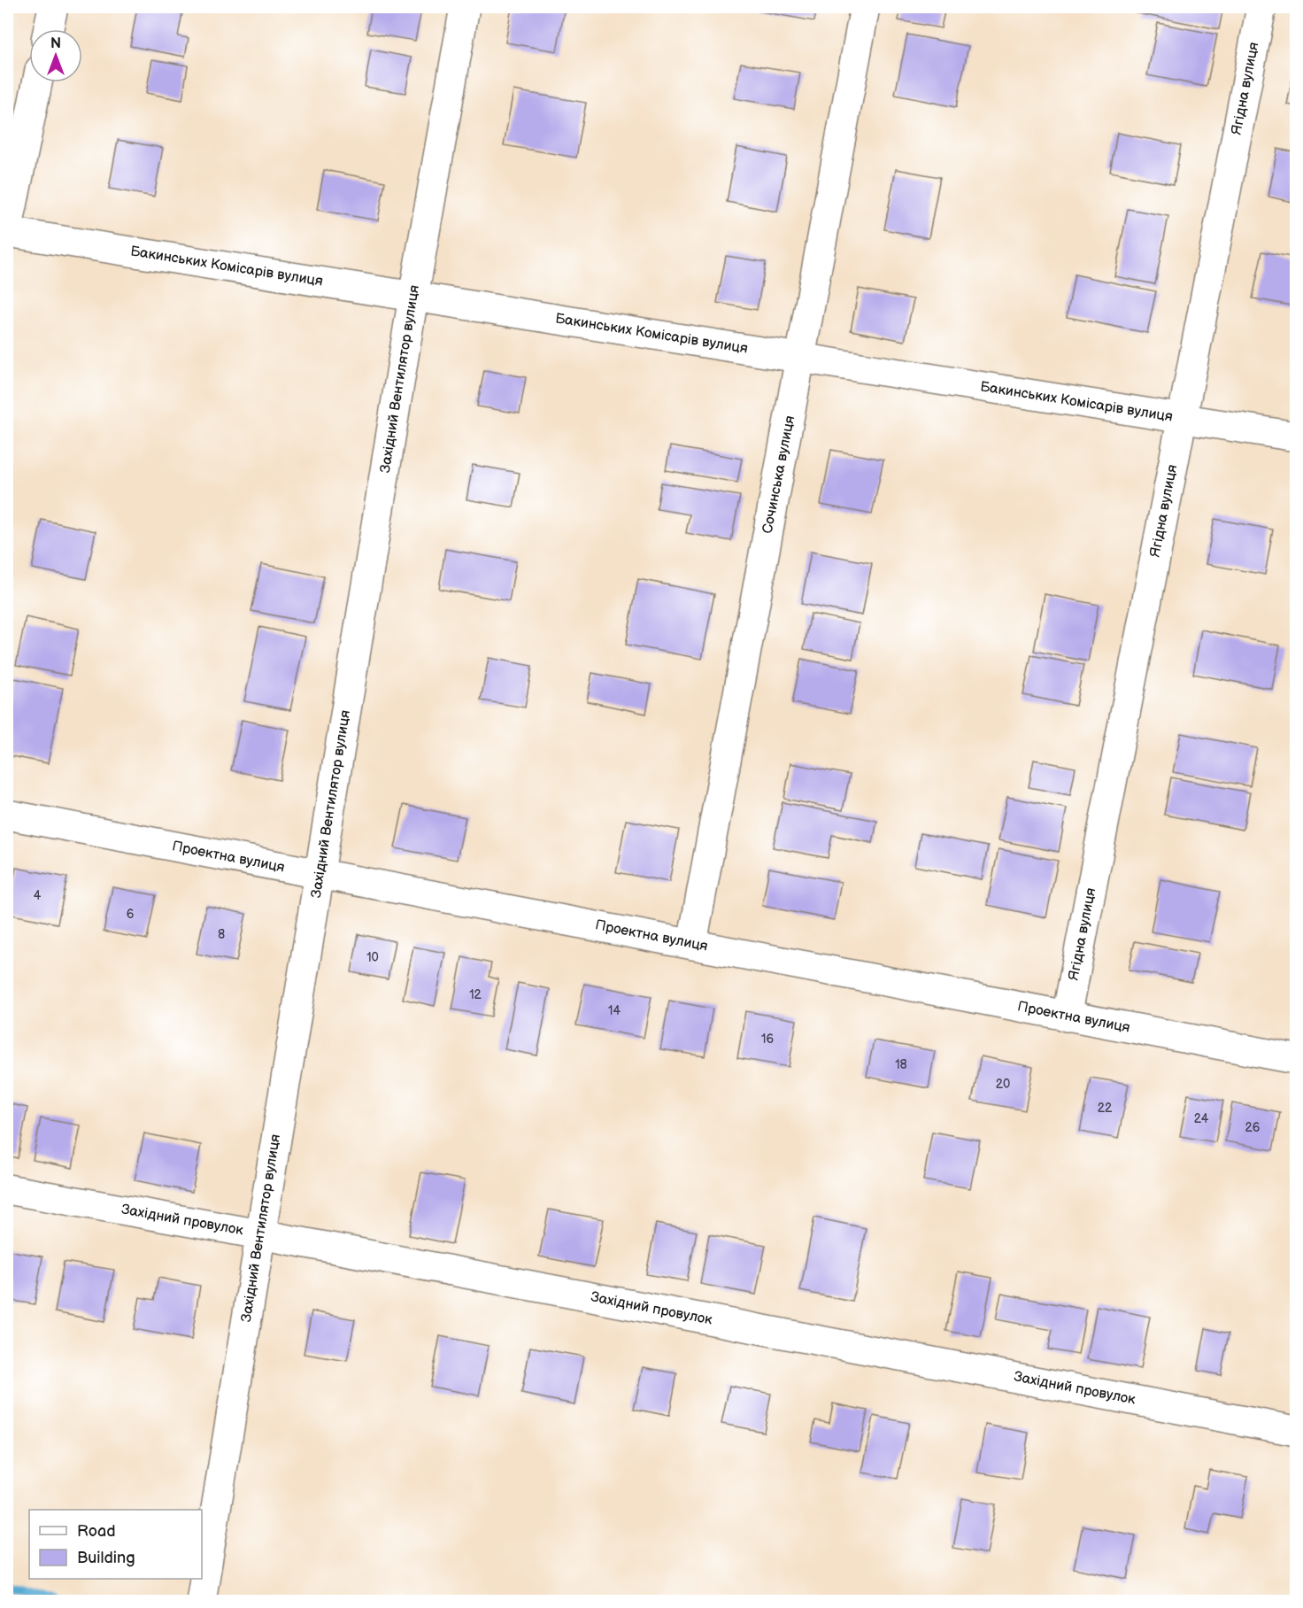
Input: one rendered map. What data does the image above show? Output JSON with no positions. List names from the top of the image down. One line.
{"streets":{"street":["Ягідна вулиця","Бакинських Комісарів вулиця","Західний Вентилятор вулиця","Сочинська вулиця","Проектна вулиця","Західний провулок"]},"crossings":[["Ягідна вулиця","Бакинських Комісарів вулиця"],["Ягідна вулиця","Проектна вулиця"],["Бакинських Комісарів вулиця","Західний Вентилятор вулиця"],["Бакинських Комісарів вулиця","Сочинська вулиця"],["Західний Вентилятор вулиця","Проектна вулиця"],["Західний Вентилятор вулиця","Західний провулок"],["Сочинська вулиця","Проектна вулиця"]],"house_numbers":["4","6","8","10","12","14","16","18","20","22","24","26"],"legend":["Road","Building"],"north":"top"}
